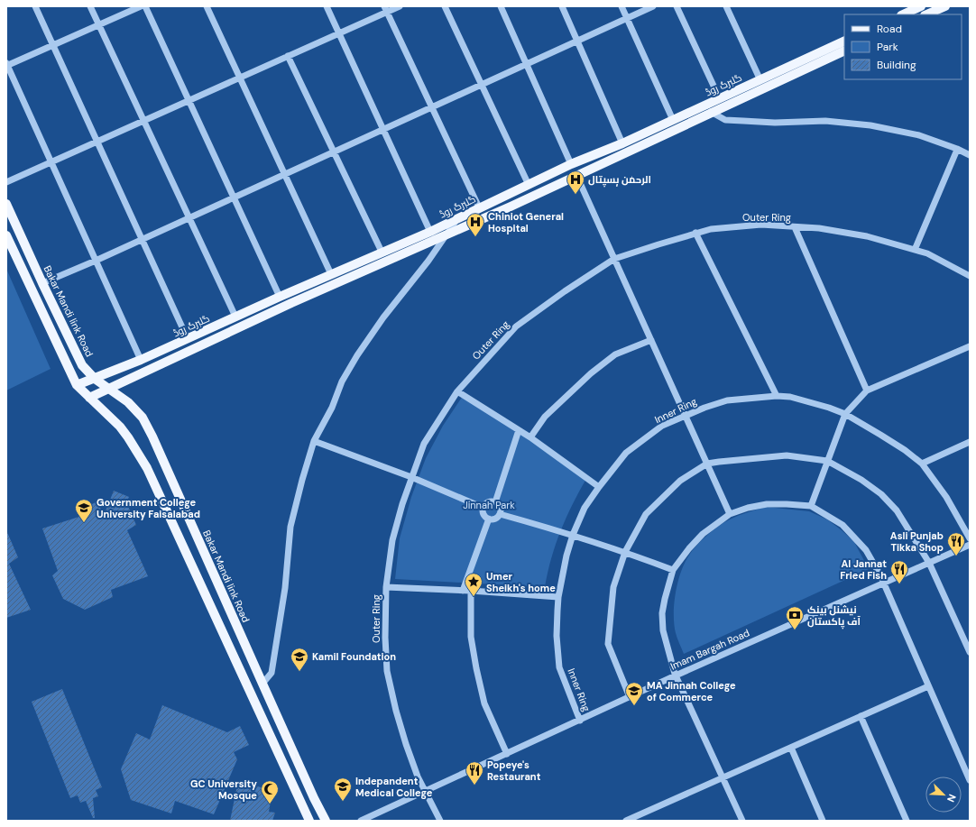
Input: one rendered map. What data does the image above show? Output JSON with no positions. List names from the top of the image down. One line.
{"streets":{"main road":["گلبرگ روڈ","Bakar Mandi link Road"],"street":["Outer Ring","Inner Ring","Imam Bargah Road"]},"crossings":[["گلبرگ روڈ","Bakar Mandi link Road"],["Outer Ring","Imam Bargah Road"],["Inner Ring","Imam Bargah Road"]],"parks":["Jinnah Park"],"places":{"hospital":["الرحمٰن ہسپتال","Chiniot General Hospital"],"school or university":["Government College University Faisalabad","Kamil Foundation","MA Jinnah College of Commerce","Indepandent Medical College"],"restaurant":["Asli Punjab Tikka Shop","Al Jannat Fried Fish","Popeye's Restaurant"],"place":["Umer Sheikh's home"],"bank":["نیشنل بینک آف پاکستان"],"mosque":["GC University Mosque"]},"legend":["Road","Park","Building"],"north":"bottom right"}
